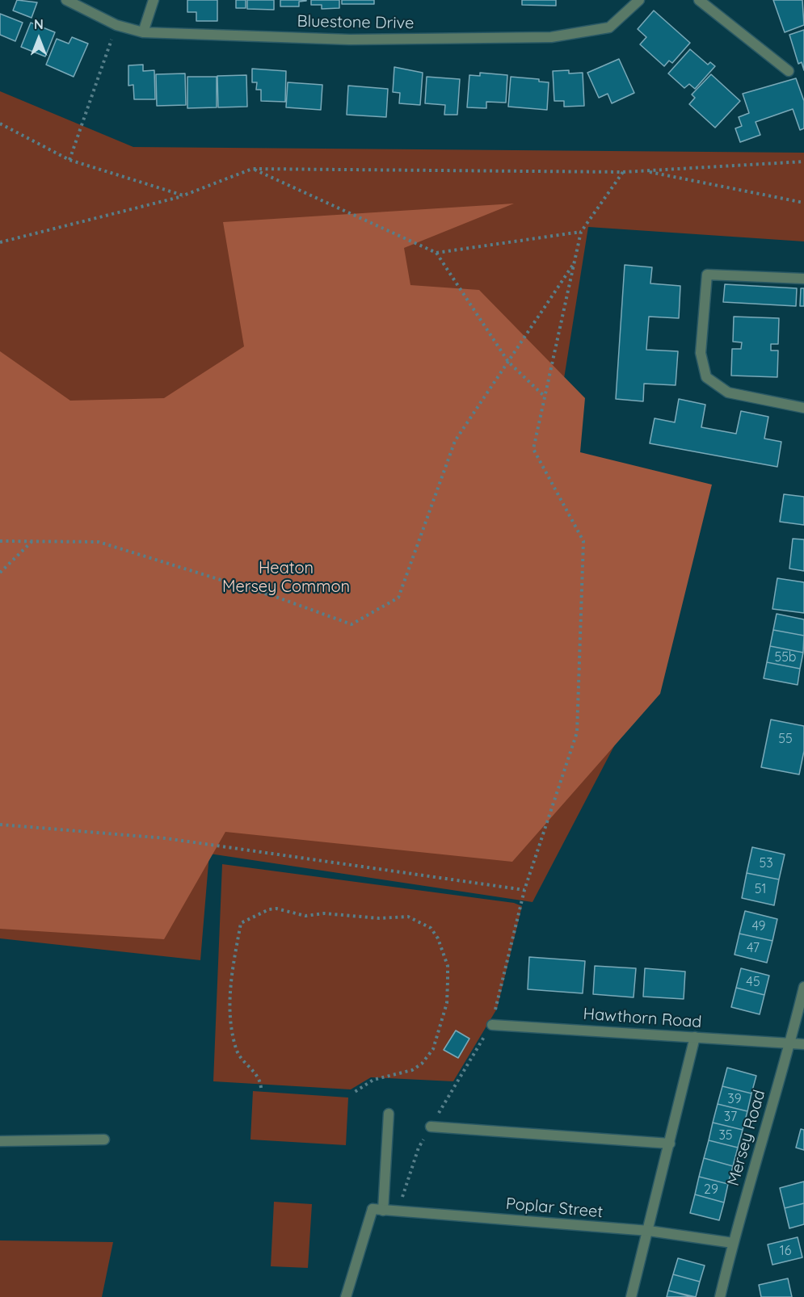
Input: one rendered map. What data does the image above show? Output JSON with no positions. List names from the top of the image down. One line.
{"streets":{"street":["Bluestone Drive","Hawthorn Road","Mersey Road","Poplar Street"]},"crossings":[["Hawthorn Road","Mersey Road"],["Mersey Road","Poplar Street"]],"parks":["Heaton Mersey Common"],"house_numbers":["55b","55","53","51","49","47","45","39","37","35","29","16"],"north":"top"}
